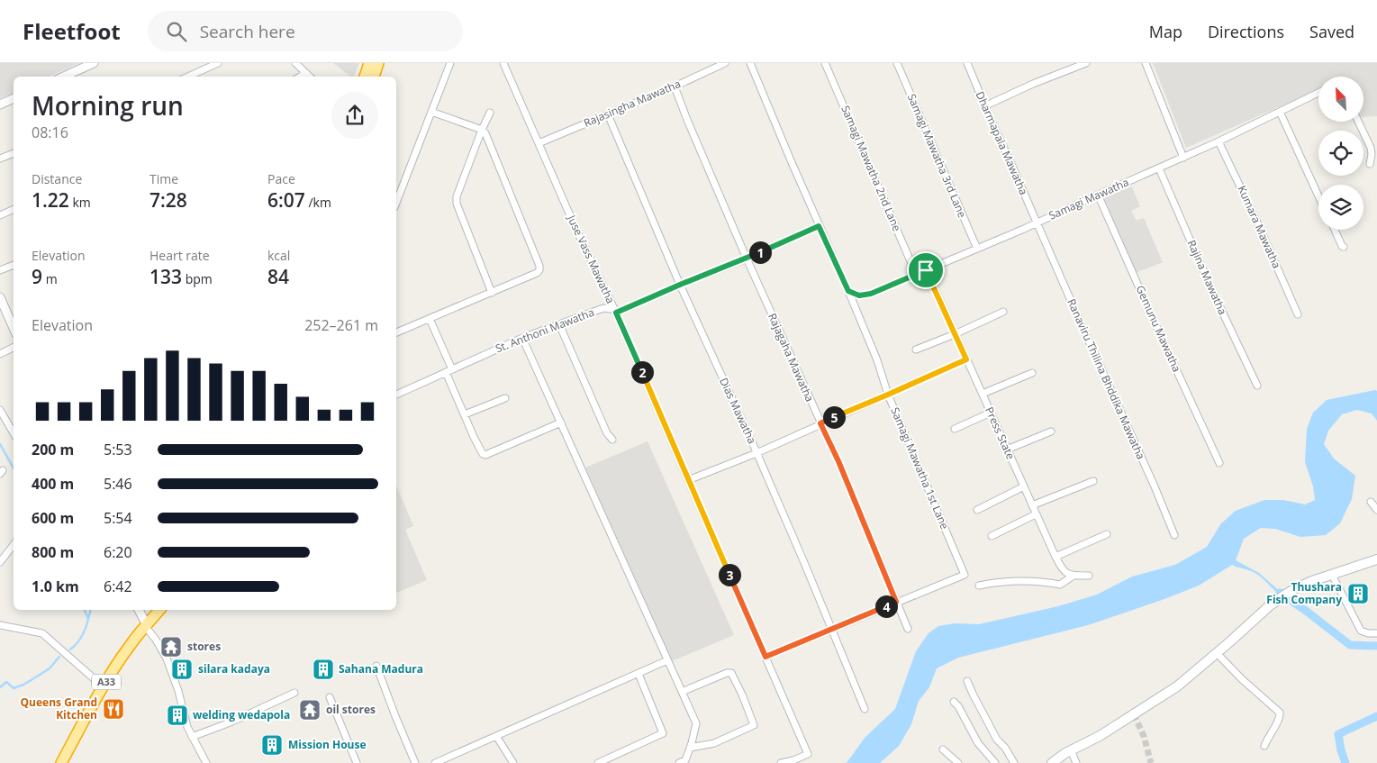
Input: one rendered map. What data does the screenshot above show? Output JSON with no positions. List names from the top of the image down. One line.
{"streets":{"highway":["A33"],"street":["Rajasingha Mawatha","Dharmapala Mawatha","Samagi Mawatha 3rd Lane","Samagi Mawatha 2nd Lane","Samagi Mawatha","Kumara Mawatha","Juse Vass Mawatha","Rajina Mawatha","Gemunu Mawatha","St. Anthoni Mawatha","Rajagaha Mawatha","Ranaviru Thilina Bhddika Mawatha","Dias Mawatha","Press State","Samagi Mawatha 1st Lane"]},"crossings":[["Rajasingha Mawatha","Juse Vass Mawatha"],["Rajasingha Mawatha","Rajagaha Mawatha"],["Rajasingha Mawatha","Dias Mawatha"],["Dharmapala Mawatha","Samagi Mawatha"],["Dharmapala Mawatha","Ranaviru Thilina Bhddika Mawatha"],["Samagi Mawatha 3rd Lane","Samagi Mawatha"],["Samagi Mawatha 2nd Lane","Samagi Mawatha"],["Samagi Mawatha","Kumara Mawatha"],["Samagi Mawatha","Rajina Mawatha"],["Samagi Mawatha","Gemunu Mawatha"],["Samagi Mawatha","Ranaviru Thilina Bhddika Mawatha"],["Samagi Mawatha","Press State"],["Samagi Mawatha","Samagi Mawatha 1st Lane"],["Juse Vass Mawatha","St. Anthoni Mawatha"],["St. Anthoni Mawatha","Rajagaha Mawatha"],["St. Anthoni Mawatha","Dias Mawatha"],["St. Anthoni Mawatha","Samagi Mawatha 1st Lane"],["Rajagaha Mawatha","Samagi Mawatha 1st Lane"]],"places":{"building":["Thushara Fish Company","silara kadaya","Sahana Madura","welding wedapola","Mission House"],"temple":["stores","oil stores"],"restaurant":["Queens Grand Kitchen"]},"north":"top left","page":{"header":"Fleetfoot","search":"Search here","nav":["Map","Directions","Saved"],"heading":["Morning run","08:16"],"stats":[["Distance","1.22 km"],["Time","7:28"],["Pace","6:07 /km"],["Elevation","9 m"],["Heart rate","133 bpm"],["kcal","84"]],"pins":["1","2","5","3","4"],"chart":["Elevation","252–261 m"],"list":[{"name":"200 m","note":"5:53"},{"name":"400 m","note":"5:46"},{"name":"600 m","note":"5:54"},{"name":"800 m","note":"6:20"},{"name":"1.0 km","note":"6:42"}]}}
